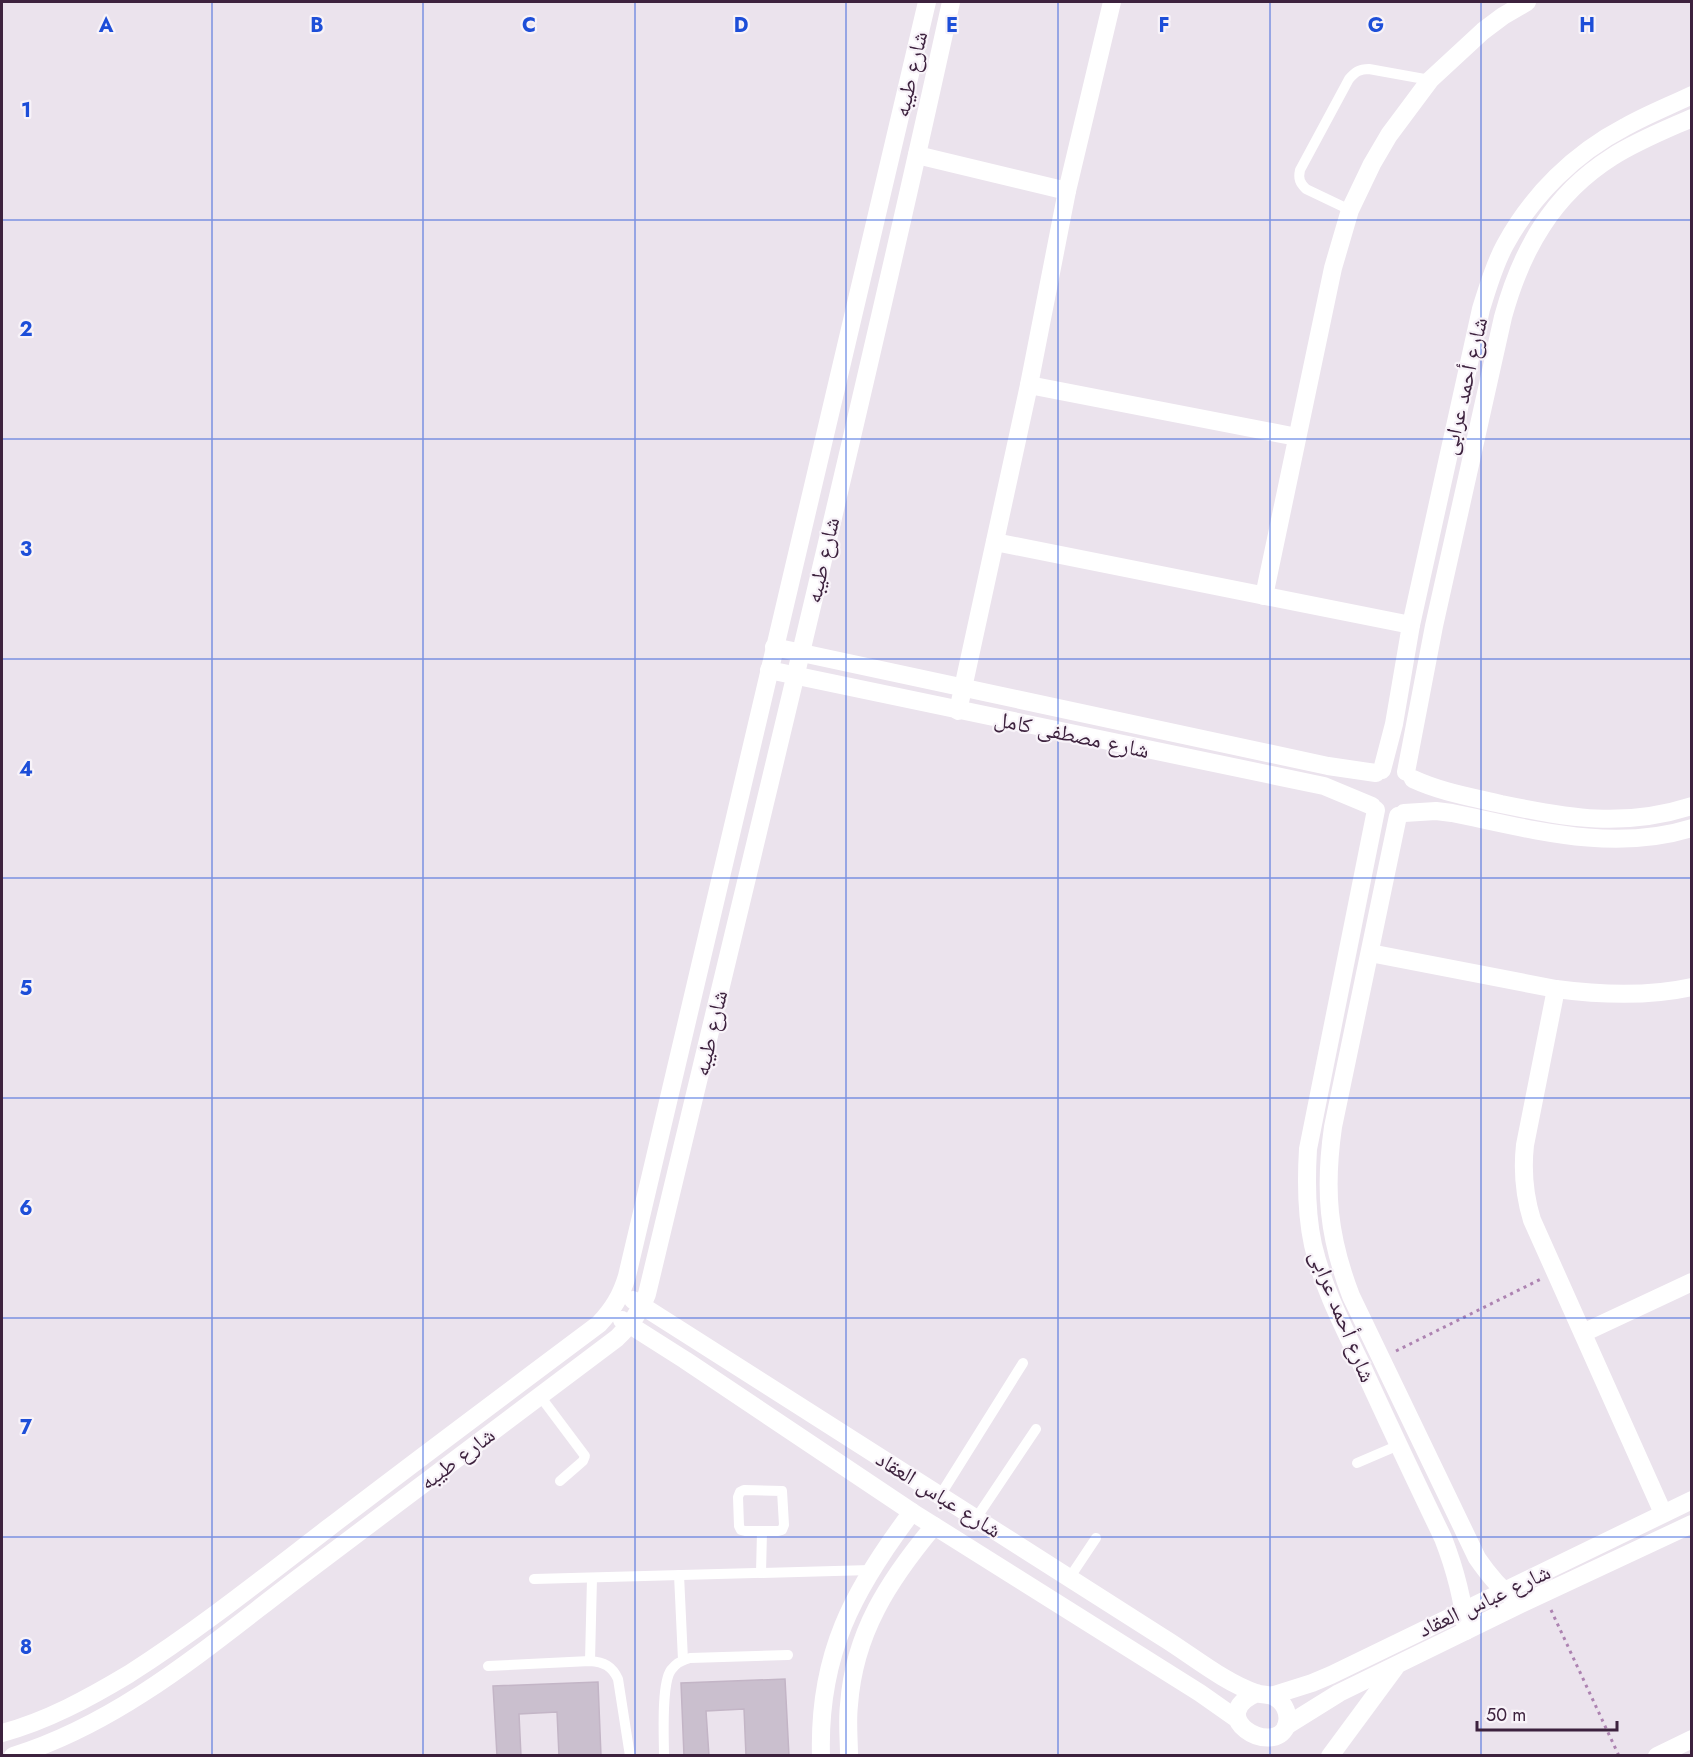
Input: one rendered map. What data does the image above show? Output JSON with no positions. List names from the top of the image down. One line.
{"streets":{"street":["شارع طيبه","شارع أحمد عرابى","شارع مصطفى كامل","شارع عباس العقاد"]},"crossings":[["شارع طيبه","شارع مصطفى كامل"],["شارع طيبه","شارع عباس العقاد"],["شارع أحمد عرابى","شارع مصطفى كامل"],["شارع أحمد عرابى","شارع عباس العقاد"]],"scale_bar":"50 m","grid":{"columns":["A","B","C","D","E","F","G","H"],"rows":["1","2","3","4","5","6","7","8"]}}
